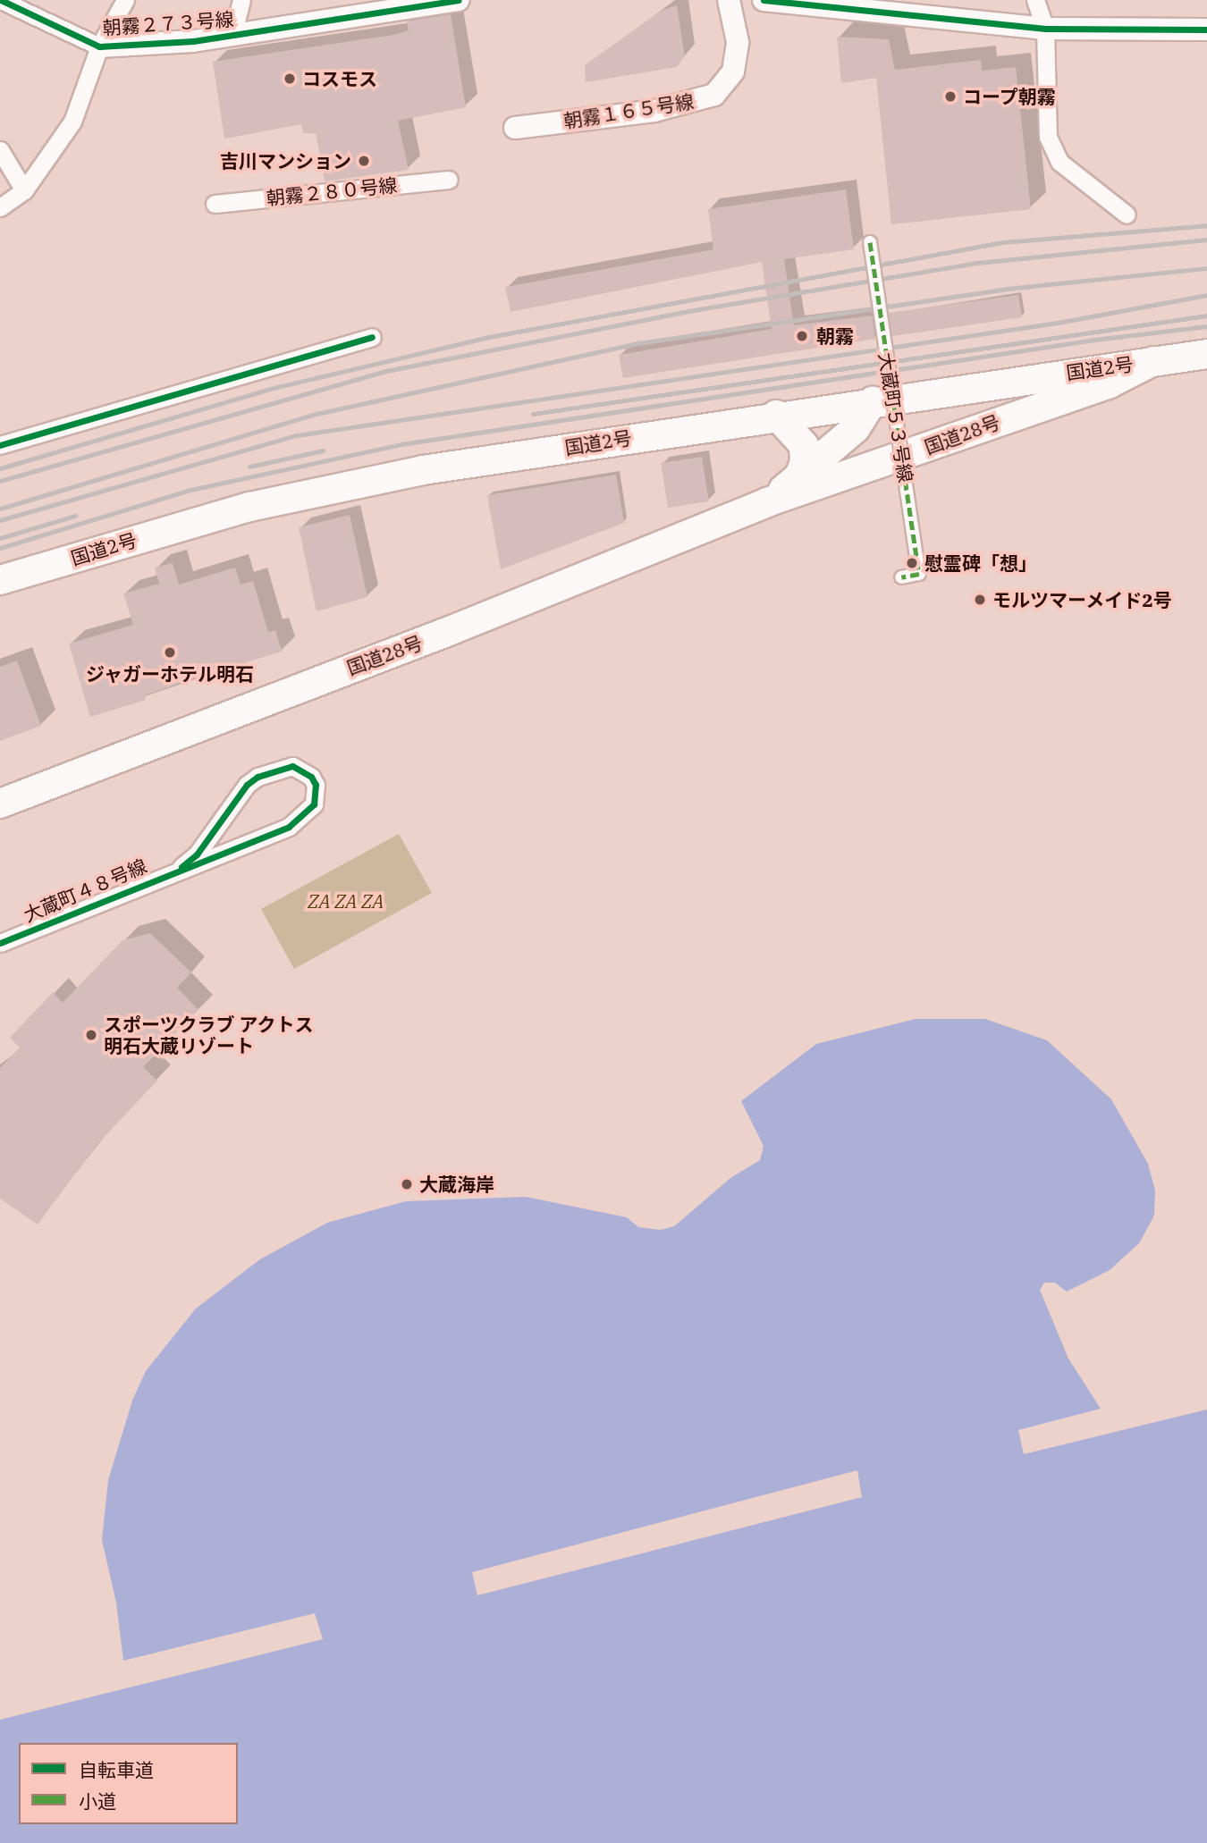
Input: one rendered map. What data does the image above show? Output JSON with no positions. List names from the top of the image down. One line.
{"streets":{"highway":["国道2号","国道28号"],"street":["朝霧２７３号線","朝霧１６５号線","朝霧２８０号線","大蔵町５３号線","大蔵町４８号線"]},"crossings":[["国道2号","国道28号"]],"parks":["ZA ZA ZA"],"places":["コスモス","コープ朝霧","吉川マンション","朝霧","慰霊碑「想」","モルツマーメイド2号","ジャガーホテル明石","スポーツクラブ アクトス 明石大蔵リゾート","大蔵海岸"],"legend":["自転車道","小道"]}
